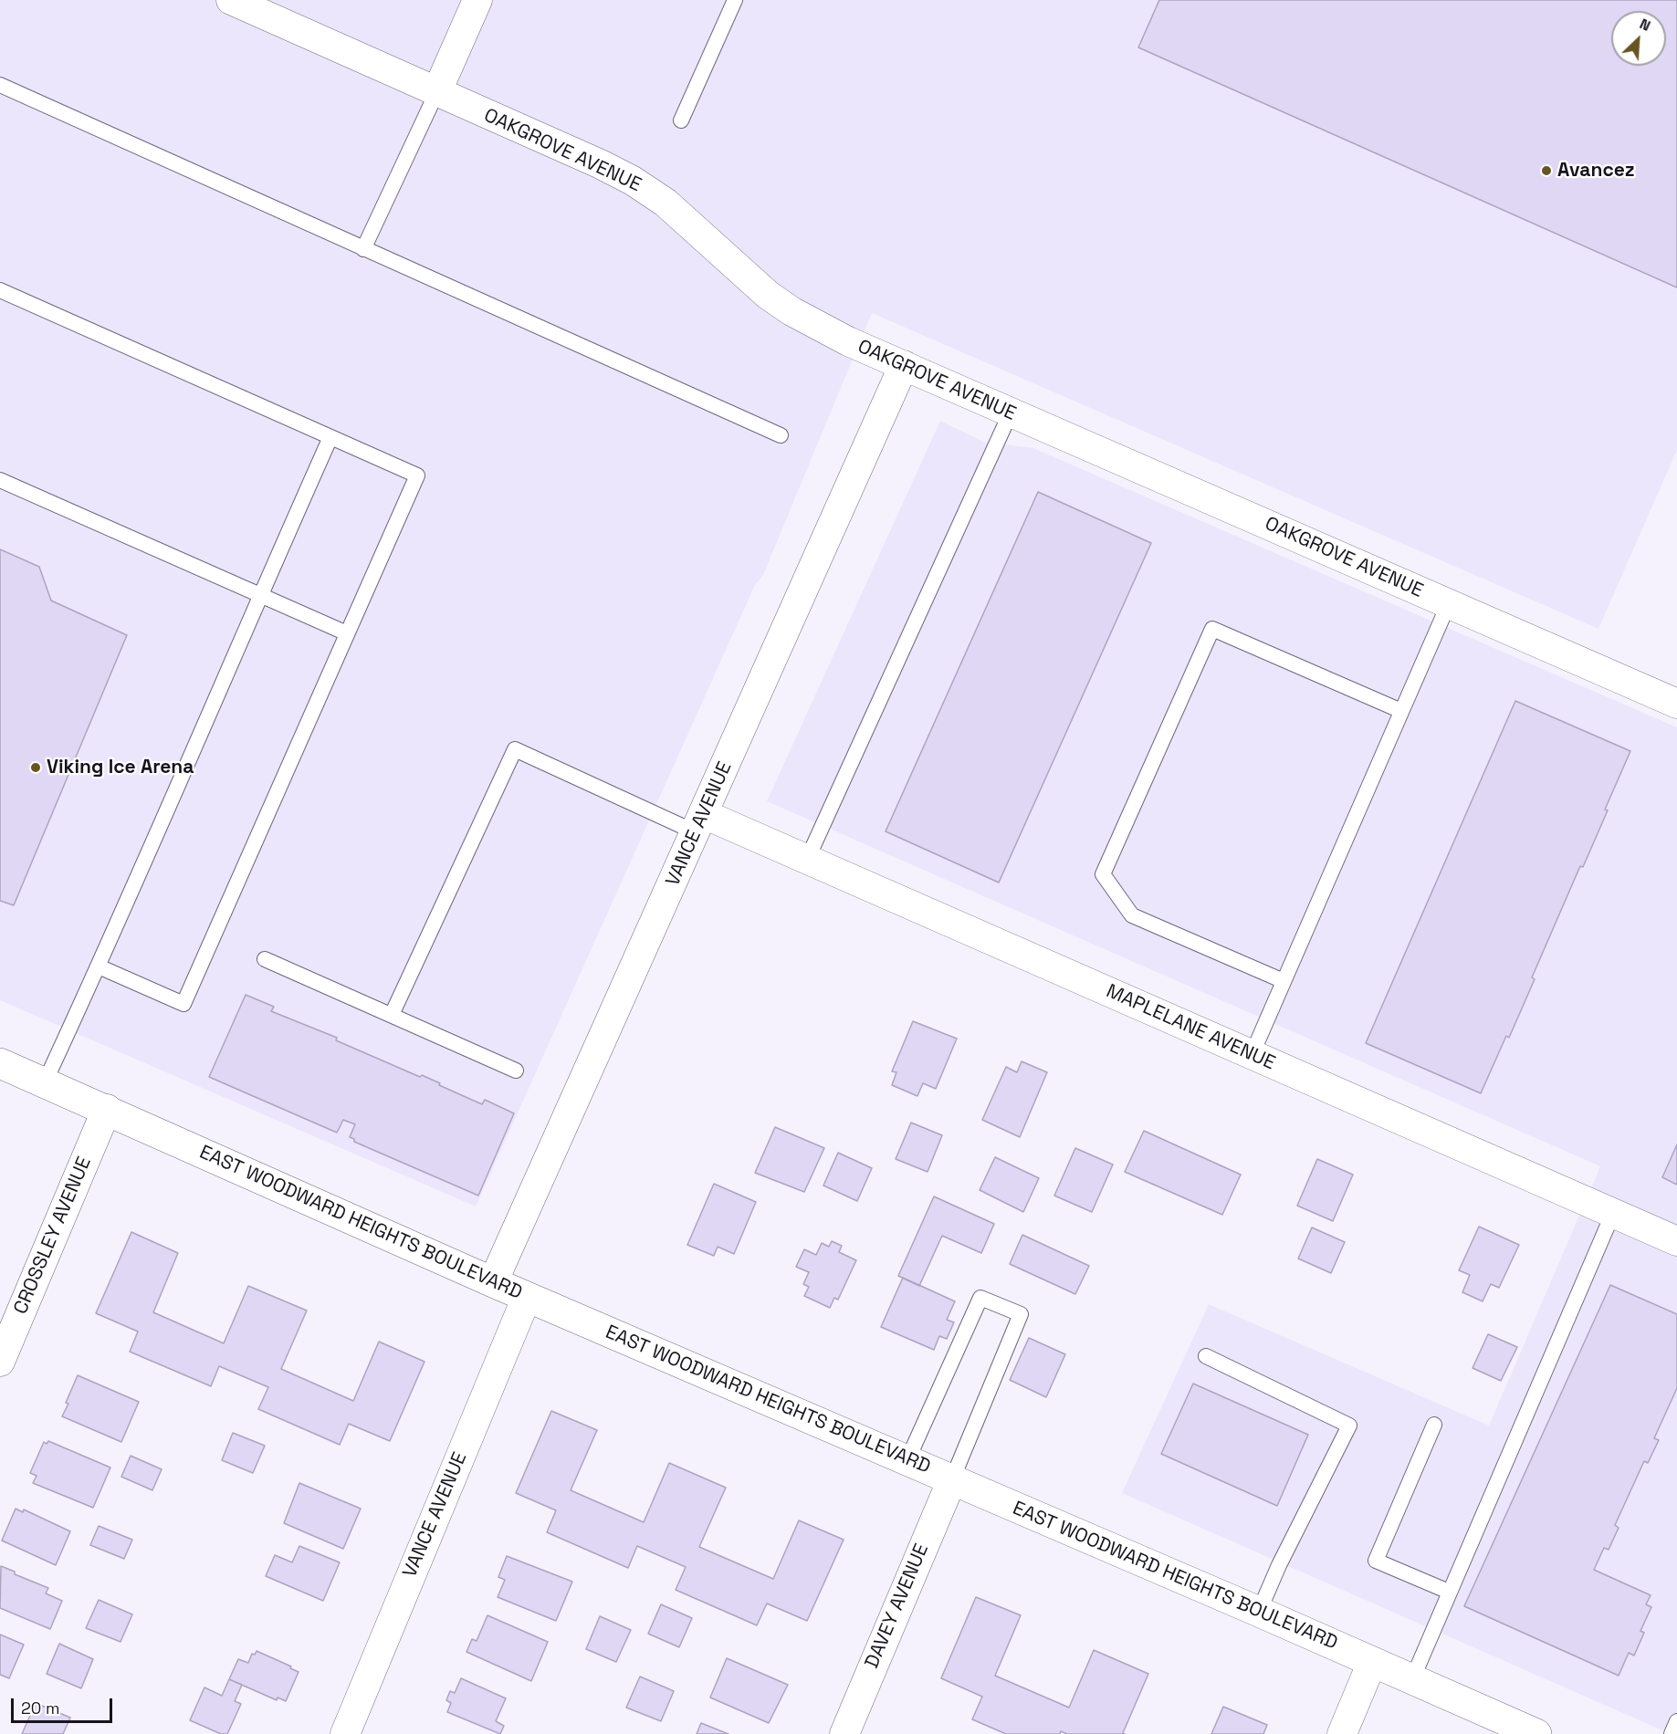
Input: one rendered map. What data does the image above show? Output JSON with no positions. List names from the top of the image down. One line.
{"streets":{"street":["OAKGROVE AVENUE","VANCE AVENUE","MAPLELANE AVENUE","EAST WOODWARD HEIGHTS BOULEVARD","CROSSLEY AVENUE","DAVEY AVENUE"]},"crossings":[["OAKGROVE AVENUE","VANCE AVENUE"],["VANCE AVENUE","MAPLELANE AVENUE"],["VANCE AVENUE","EAST WOODWARD HEIGHTS BOULEVARD"],["EAST WOODWARD HEIGHTS BOULEVARD","CROSSLEY AVENUE"],["EAST WOODWARD HEIGHTS BOULEVARD","DAVEY AVENUE"]],"places":["Avancez","Viking Ice Arena"],"scale_bar":"20 m","north":"top right"}
